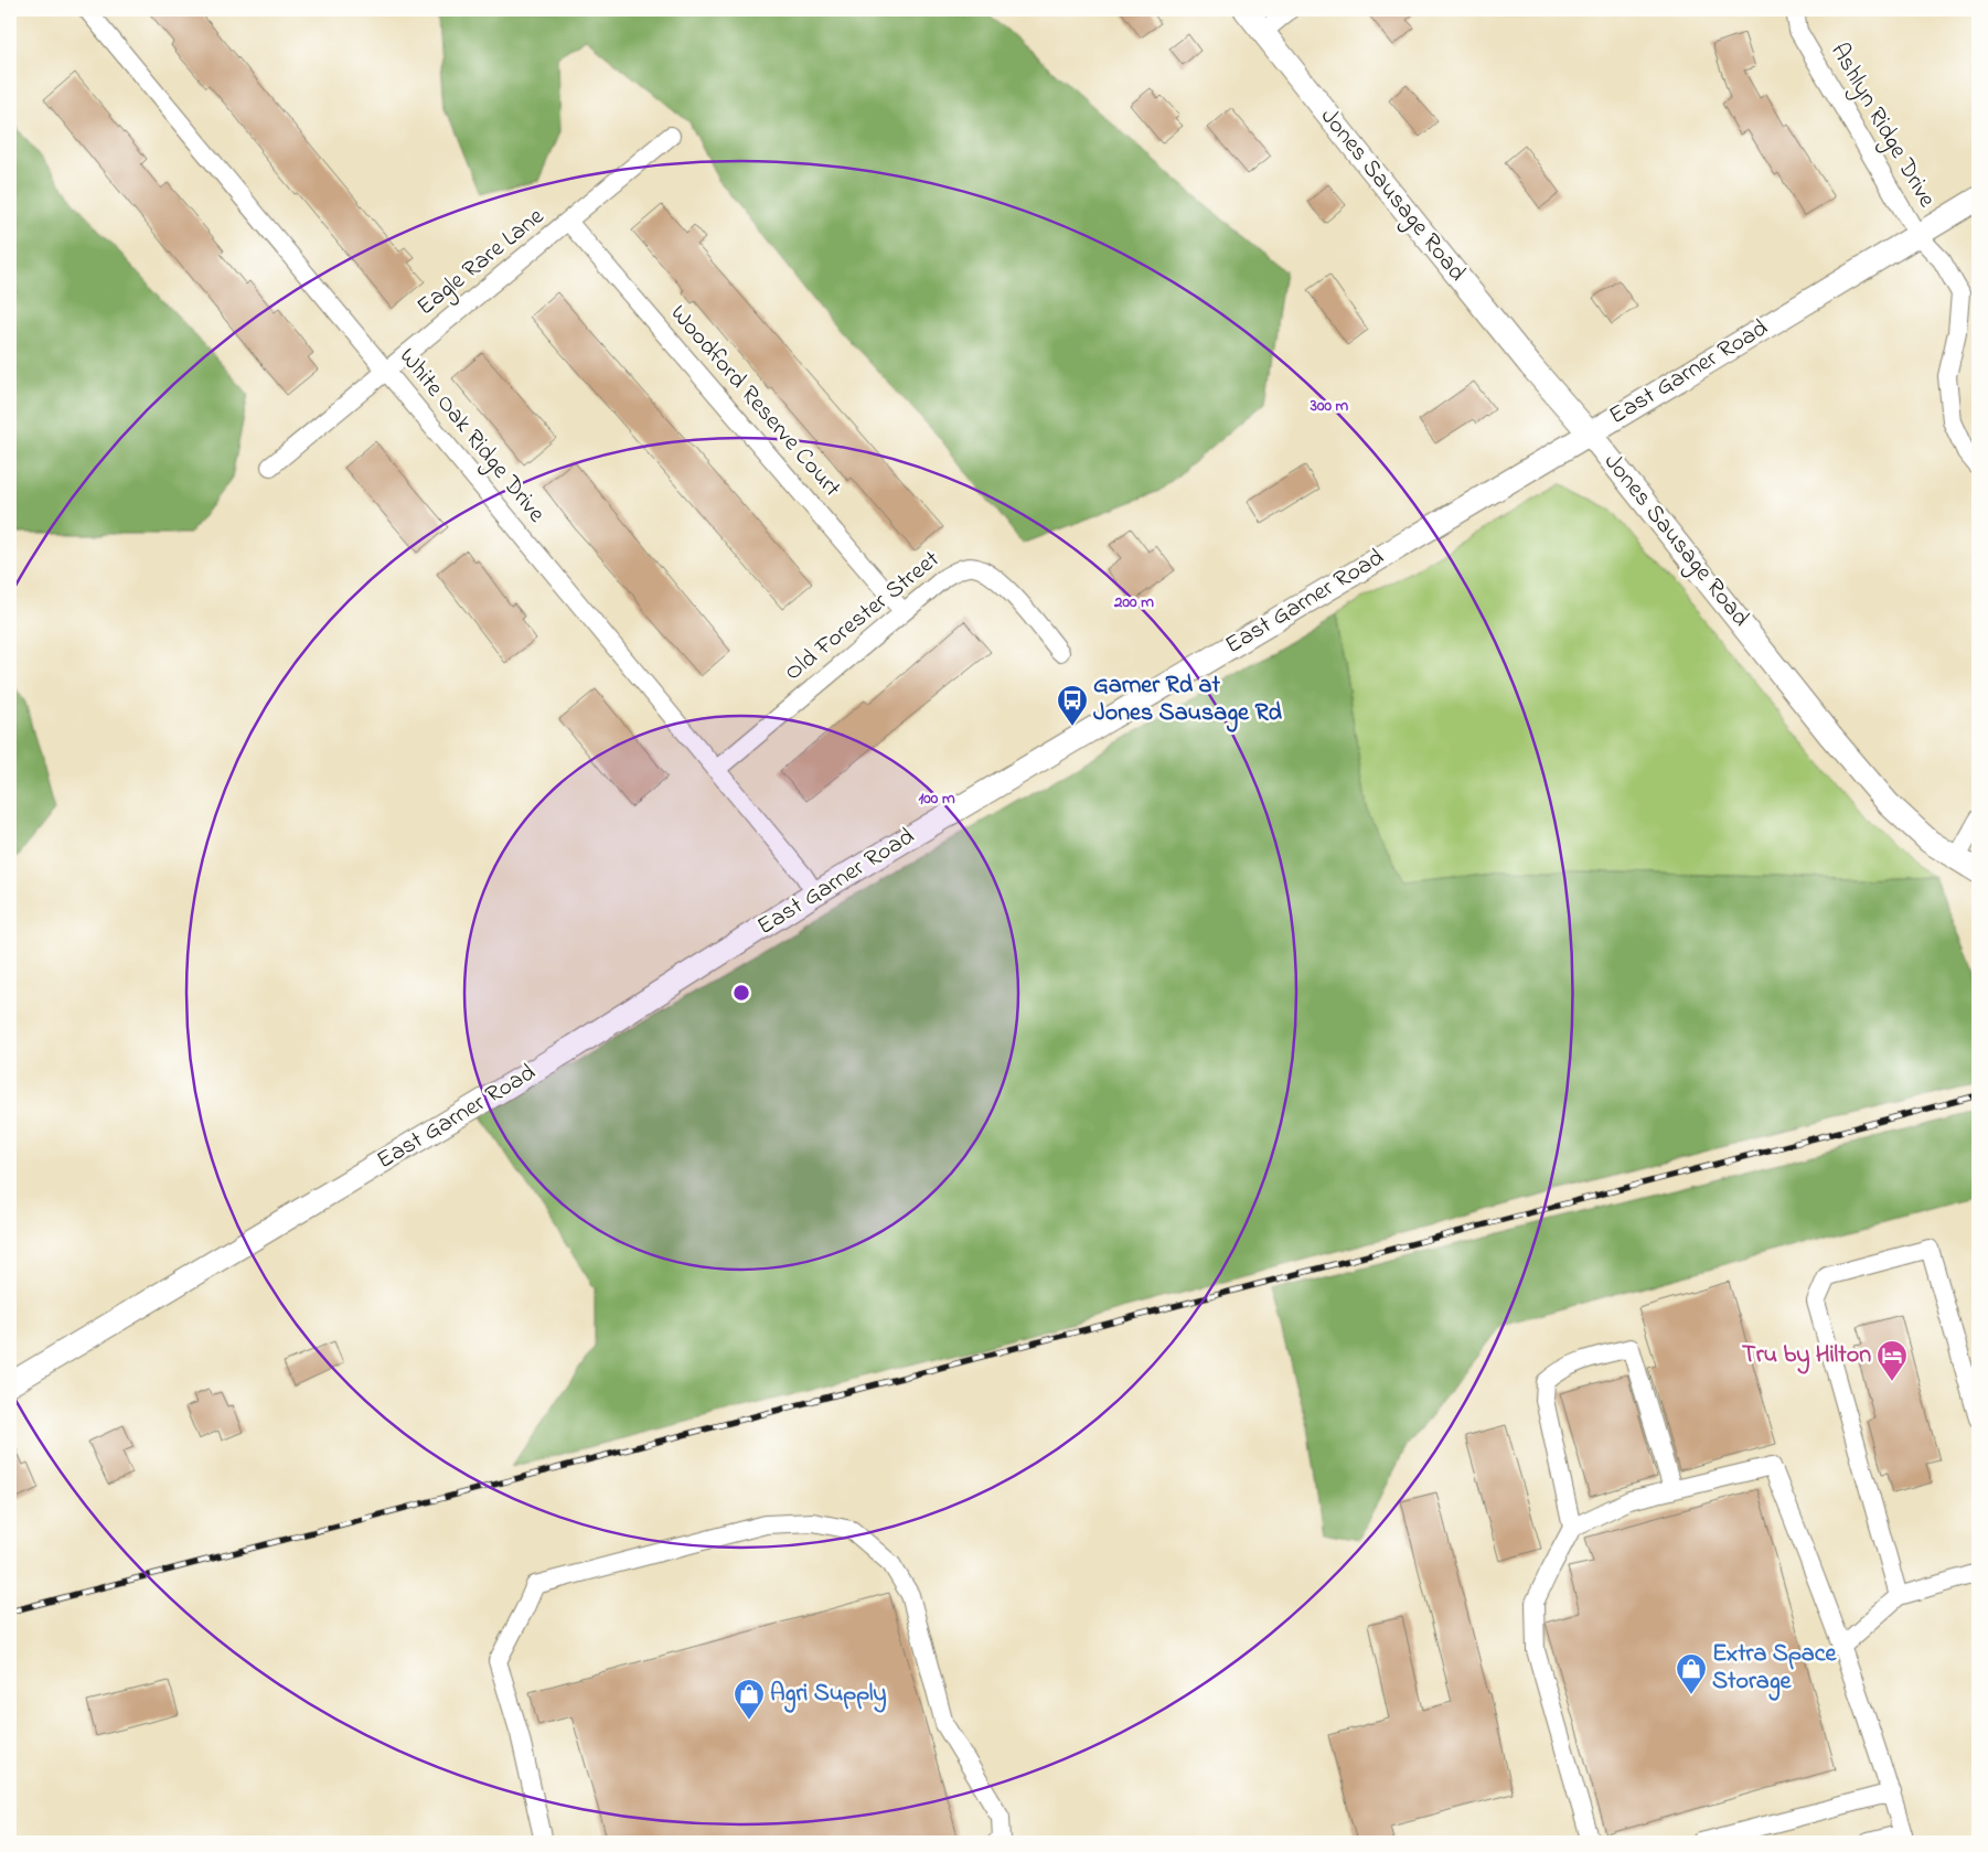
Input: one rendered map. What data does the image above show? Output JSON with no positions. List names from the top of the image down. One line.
{"streets":{"main road":["Jones Sausage Road","East Garner Road"],"street":["Ashlyn Ridge Drive","Eagle Rare Lane","Woodford Reserve Court","White Oak Ridge Drive","Old Forester Street"]},"crossings":[["Ashlyn Ridge Drive","East Garner Road"],["Jones Sausage Road","East Garner Road"],["Eagle Rare Lane","Woodford Reserve Court"],["Eagle Rare Lane","White Oak Ridge Drive"],["East Garner Road","White Oak Ridge Drive"],["Woodford Reserve Court","Old Forester Street"],["White Oak Ridge Drive","Old Forester Street"]],"places":{"bus stop":["Garner Rd at Jones Sausage Rd"],"hotel":["Tru by Hilton"],"shop":["Extra Space Storage","Agri Supply"]},"rings":["300 m","200 m","100 m"]}
